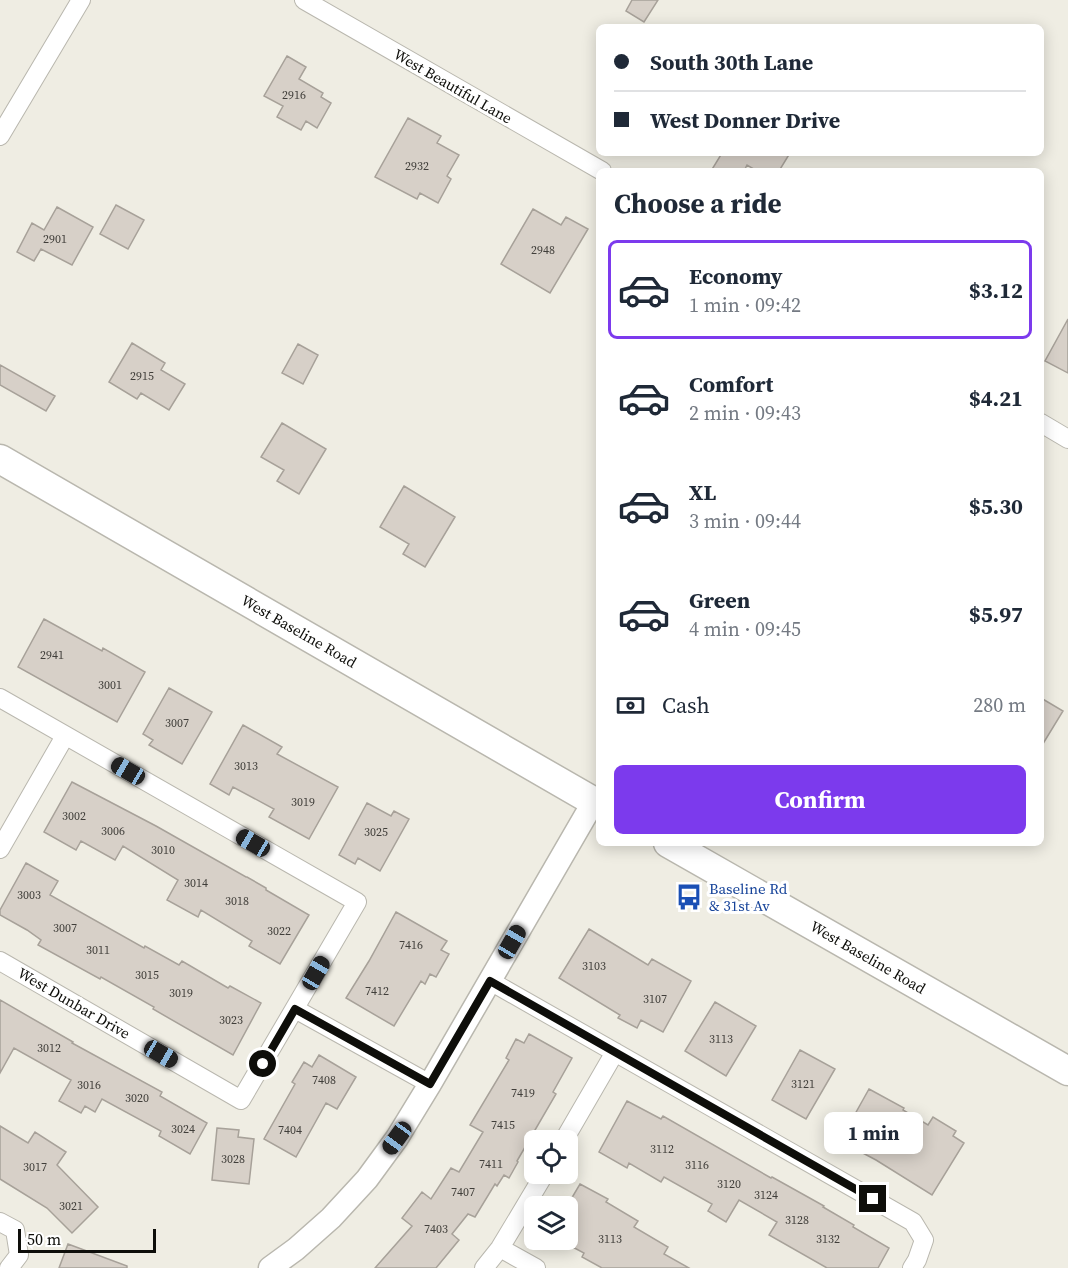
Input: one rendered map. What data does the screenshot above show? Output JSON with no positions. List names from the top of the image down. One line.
{"streets":{"main road":["West Baseline Road"],"street":["West Beautiful Lane","West Dunbar Drive"]},"places":{"bus stop":["Baseline Rd & 31st Av"]},"house_numbers":["2916","2932","2901","2948","2915","2941","3001","3007","3013","3019","3002","3006","3025","3010","3014","3003","3018","3007","3022","7416","3011","3103","3015","7412","3019","3107","3023","3113","3012","7408","3121","3016","7419","3020","7415","3024","7404","3112","3028","7411","3116","3017","3120","7407","3124","3021","3128","7403","3113","3132"],"scale_bar":"50 m","page":{"banner":["South 30th Lane","West Donner Drive"],"heading":"Choose a ride","list":[{"name":"Economy","note":"1 min · 09:42","value":"$3.12"},{"name":"Comfort","note":"2 min · 09:43","value":"$4.21"},{"name":"XL","note":"3 min · 09:44","value":"$5.30"},{"name":"Green","note":"4 min · 09:45","value":"$5.97"}],"pay":["Cash","280 m"],"buttons":"Confirm","bubble":"1 min","scale":"50 m"}}
